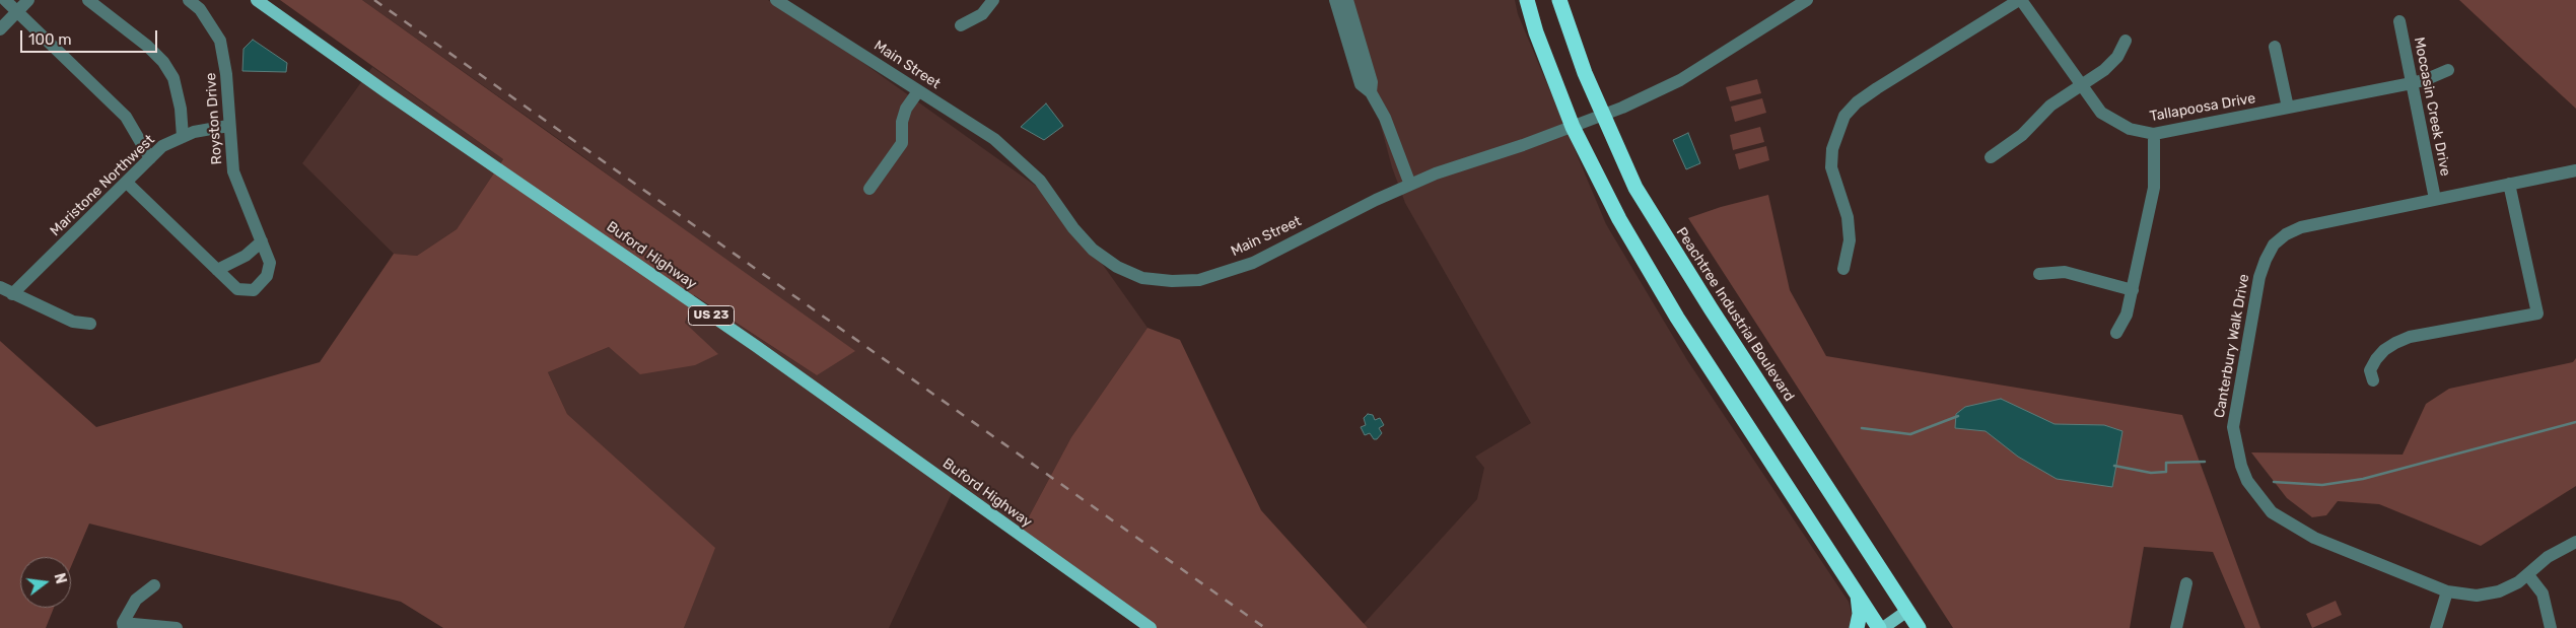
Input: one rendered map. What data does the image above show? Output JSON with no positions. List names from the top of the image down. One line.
{"streets":{"highway":["Peachtree Industrial Boulevard"],"main road":["Buford Highway","US 23"],"street":["Main Street","Moccasin Creek Drive","Tallapoosa Drive","Royston Drive","Maristone Northwest","Canterbury Walk Drive"]},"crossings":[["Main Street","Peachtree Industrial Boulevard"],["Moccasin Creek Drive","Tallapoosa Drive"],["Moccasin Creek Drive","Canterbury Walk Drive"],["Royston Drive","Maristone Northwest"]],"scale_bar":"100 m","north":"right"}
